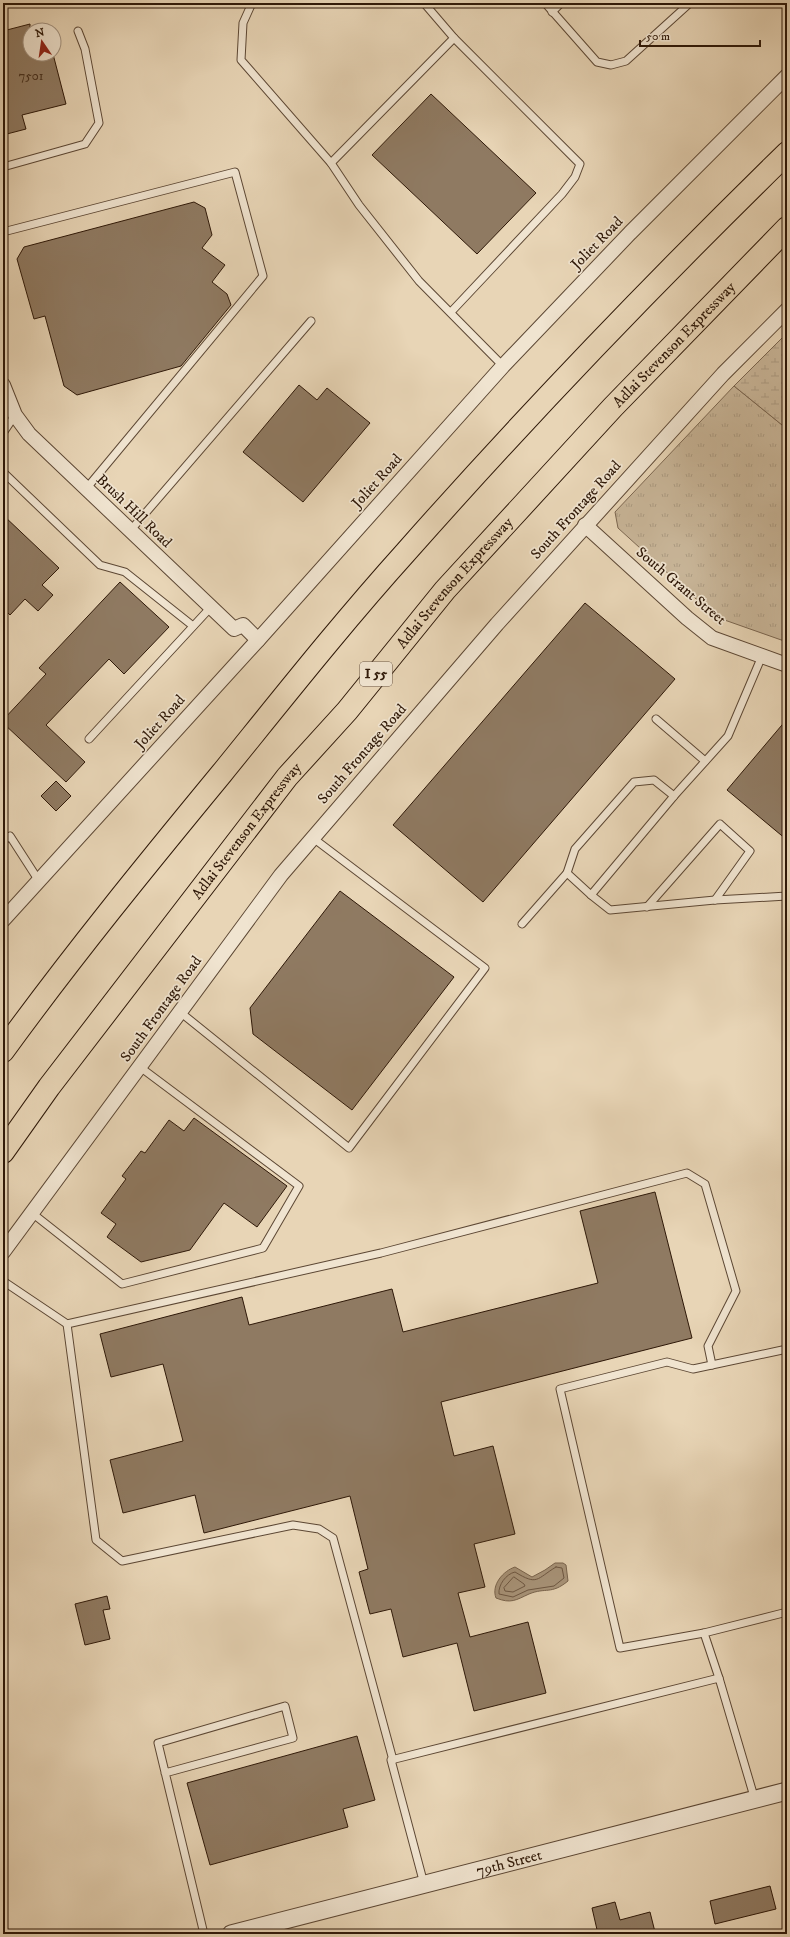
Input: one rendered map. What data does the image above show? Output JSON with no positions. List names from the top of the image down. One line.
{"streets":{"highway":["Adlai Stevenson Expressway","I 55"],"street":["Joliet Road","South Frontage Road","Brush Hill Road","South Grant Street","79th Street"]},"crossings":[["Joliet Road","Brush Hill Road"],["South Frontage Road","South Grant Street"]],"house_numbers":["7501"],"scale_bar":"50 m","north":"top"}
